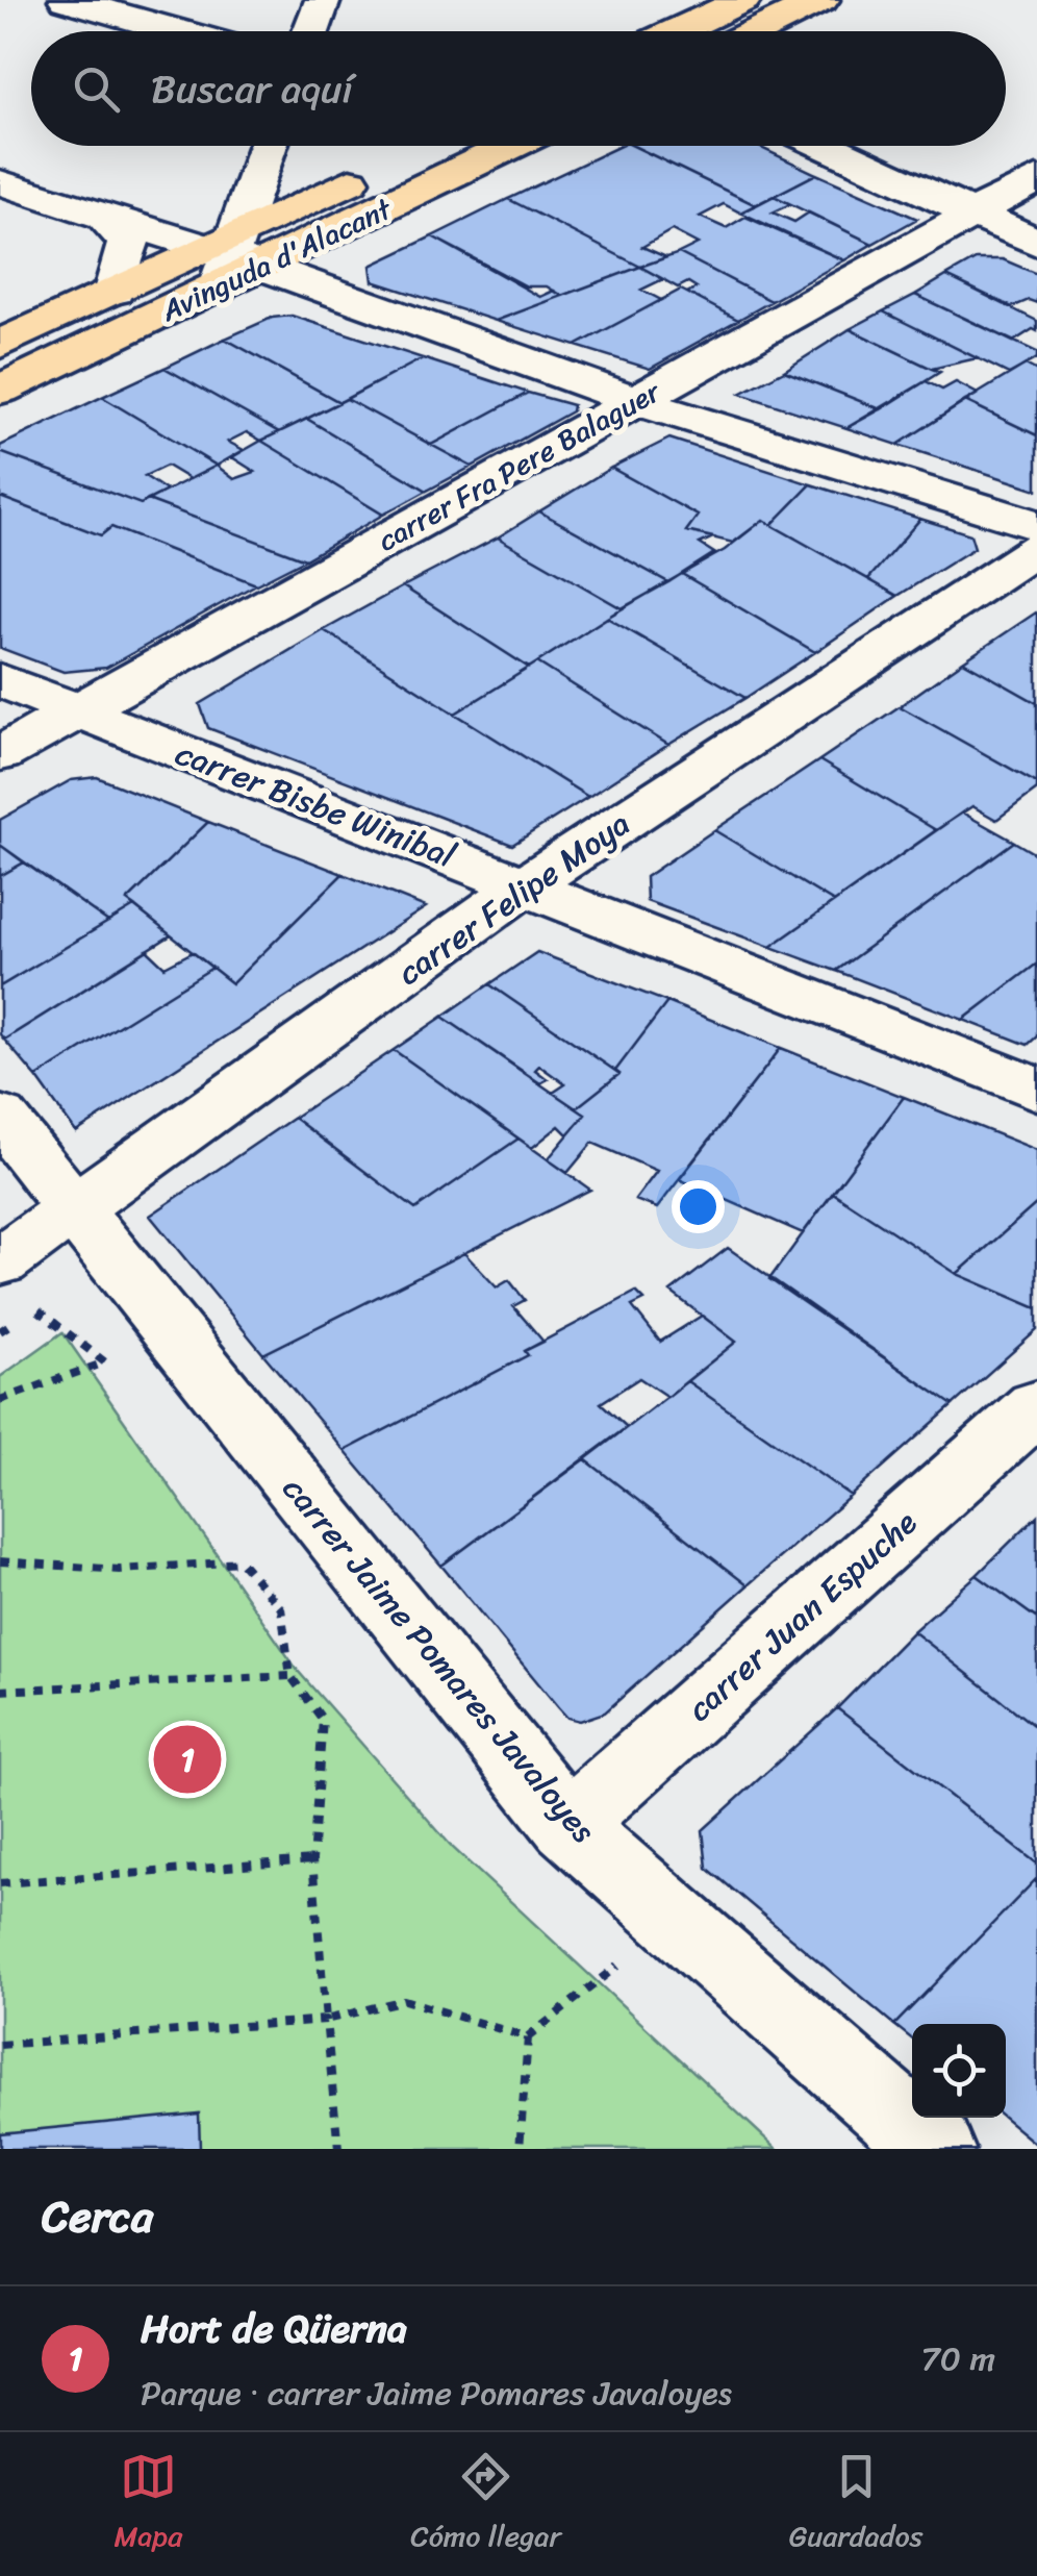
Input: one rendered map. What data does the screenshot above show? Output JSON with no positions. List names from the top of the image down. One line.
{"streets":{"main road":["Avinguda d'Alacant"],"street":["carrer Fra Pere Balaguer","carrer Bisbe Winibal","carrer Felipe Moya","carrer Juan Espuche","carrer Jaime Pomares Javaloyes"]},"crossings":[["carrer Fra Pere Balaguer","carrer Bisbe Winibal"],["carrer Bisbe Winibal","carrer Felipe Moya"],["carrer Felipe Moya","carrer Jaime Pomares Javaloyes"],["carrer Juan Espuche","carrer Jaime Pomares Javaloyes"]],"page":{"search":"Buscar aquí","pins":"1","heading":"Cerca","list":[{"mark":"1","name":"Hort de Qüerna","note":"Parque · carrer Jaime Pomares Javaloyes","value":"70 m"}],"nav":["Mapa","Cómo llegar","Guardados"]}}
